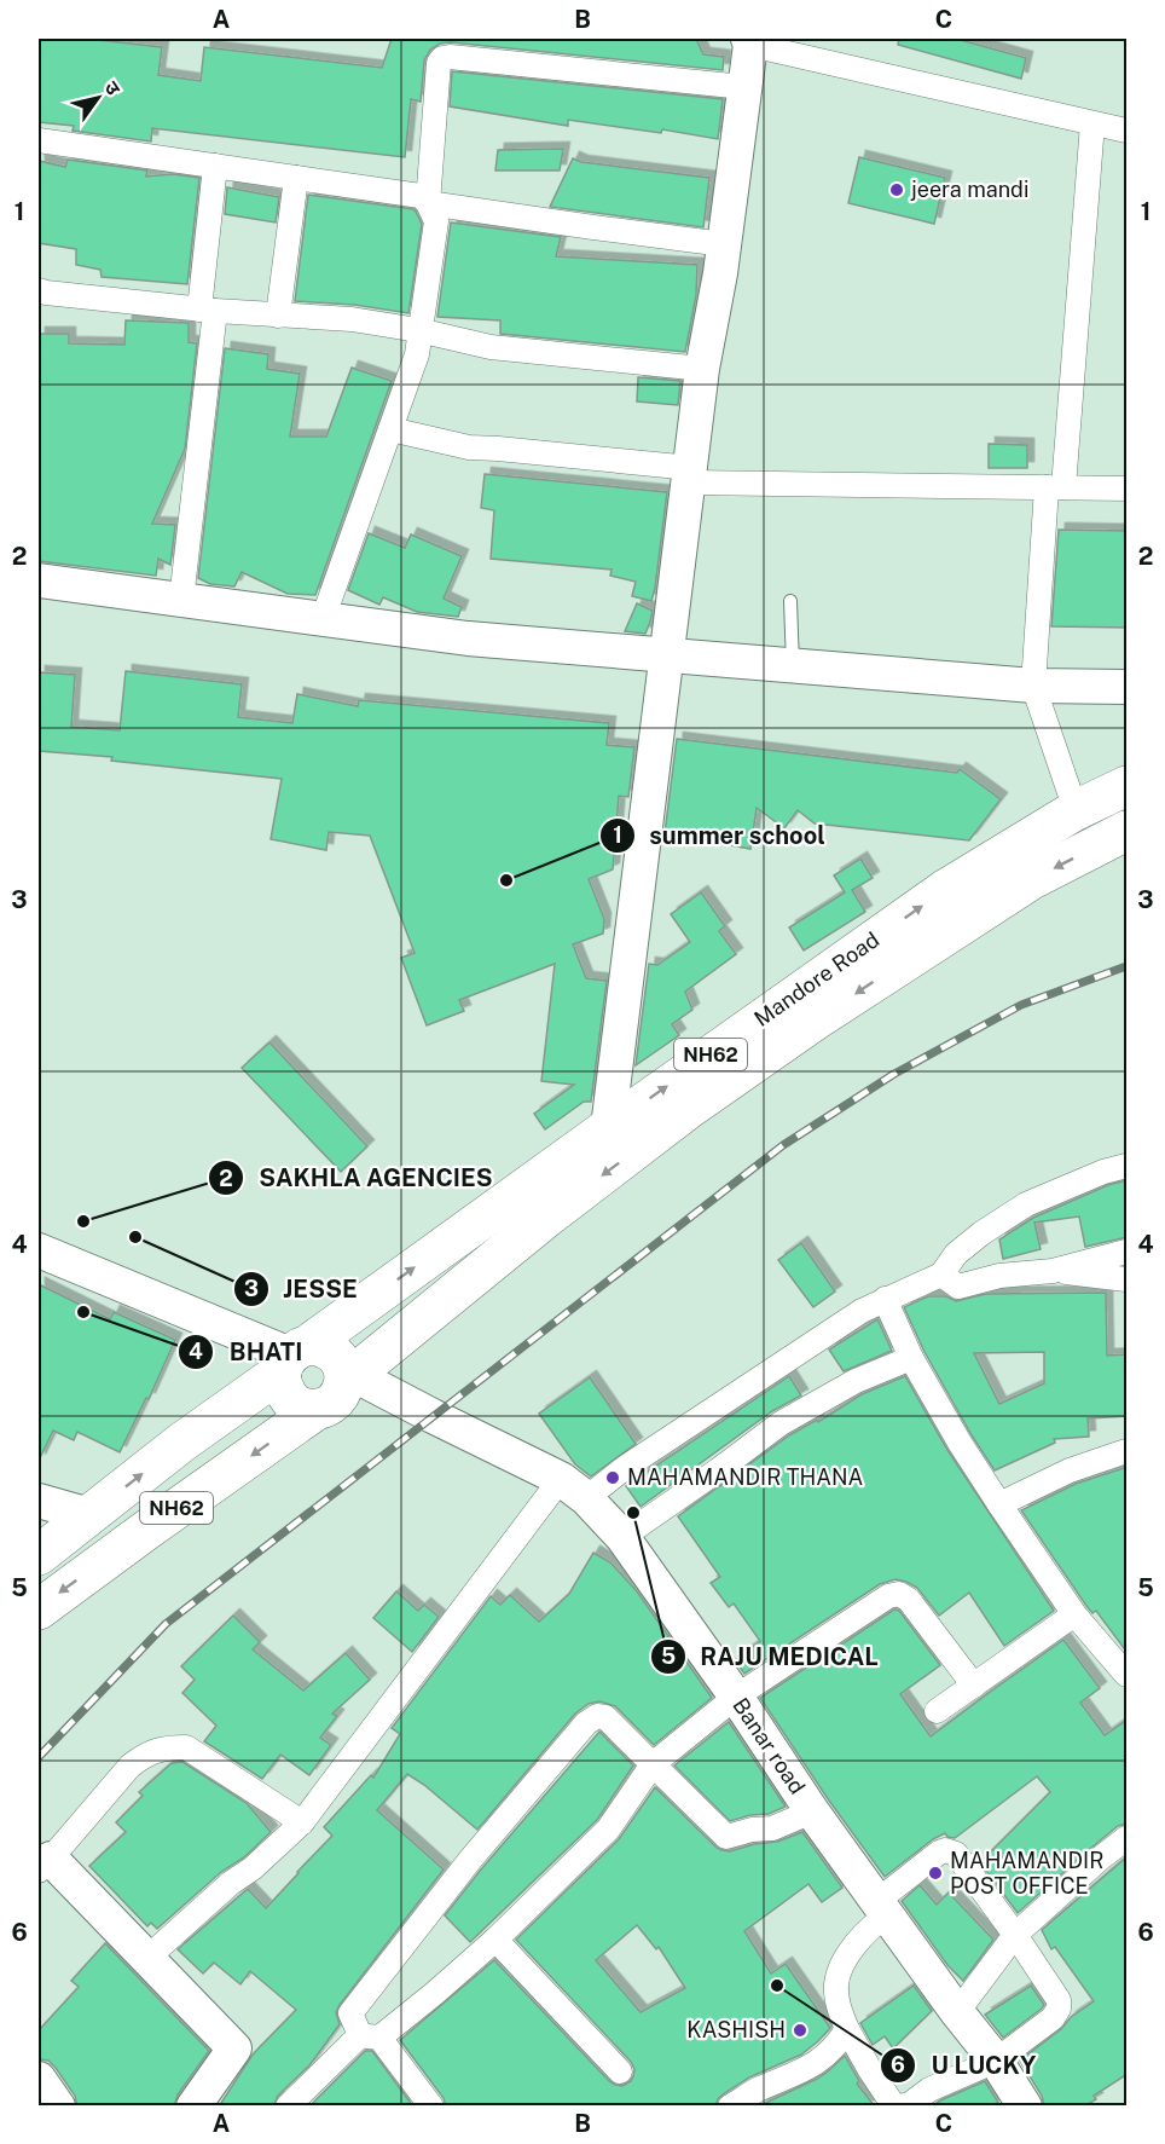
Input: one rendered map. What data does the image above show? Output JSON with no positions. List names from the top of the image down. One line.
{"streets":{"highway":["Mandore Road","NH62"],"street":["Banar road"]},"crossings":[["Mandore Road","Banar road"]],"places":["jeera mandi","summer school","SAKHLA AGENCIES","JESSE","BHATI","MAHAMANDIR THANA","RAJU MEDICAL","MAHAMANDIR POST OFFICE","U LUCKY","KASHISH"],"north":"top right","grid":{"columns":["A","B","C"],"rows":["1","2","3","4","5","6"]}}
